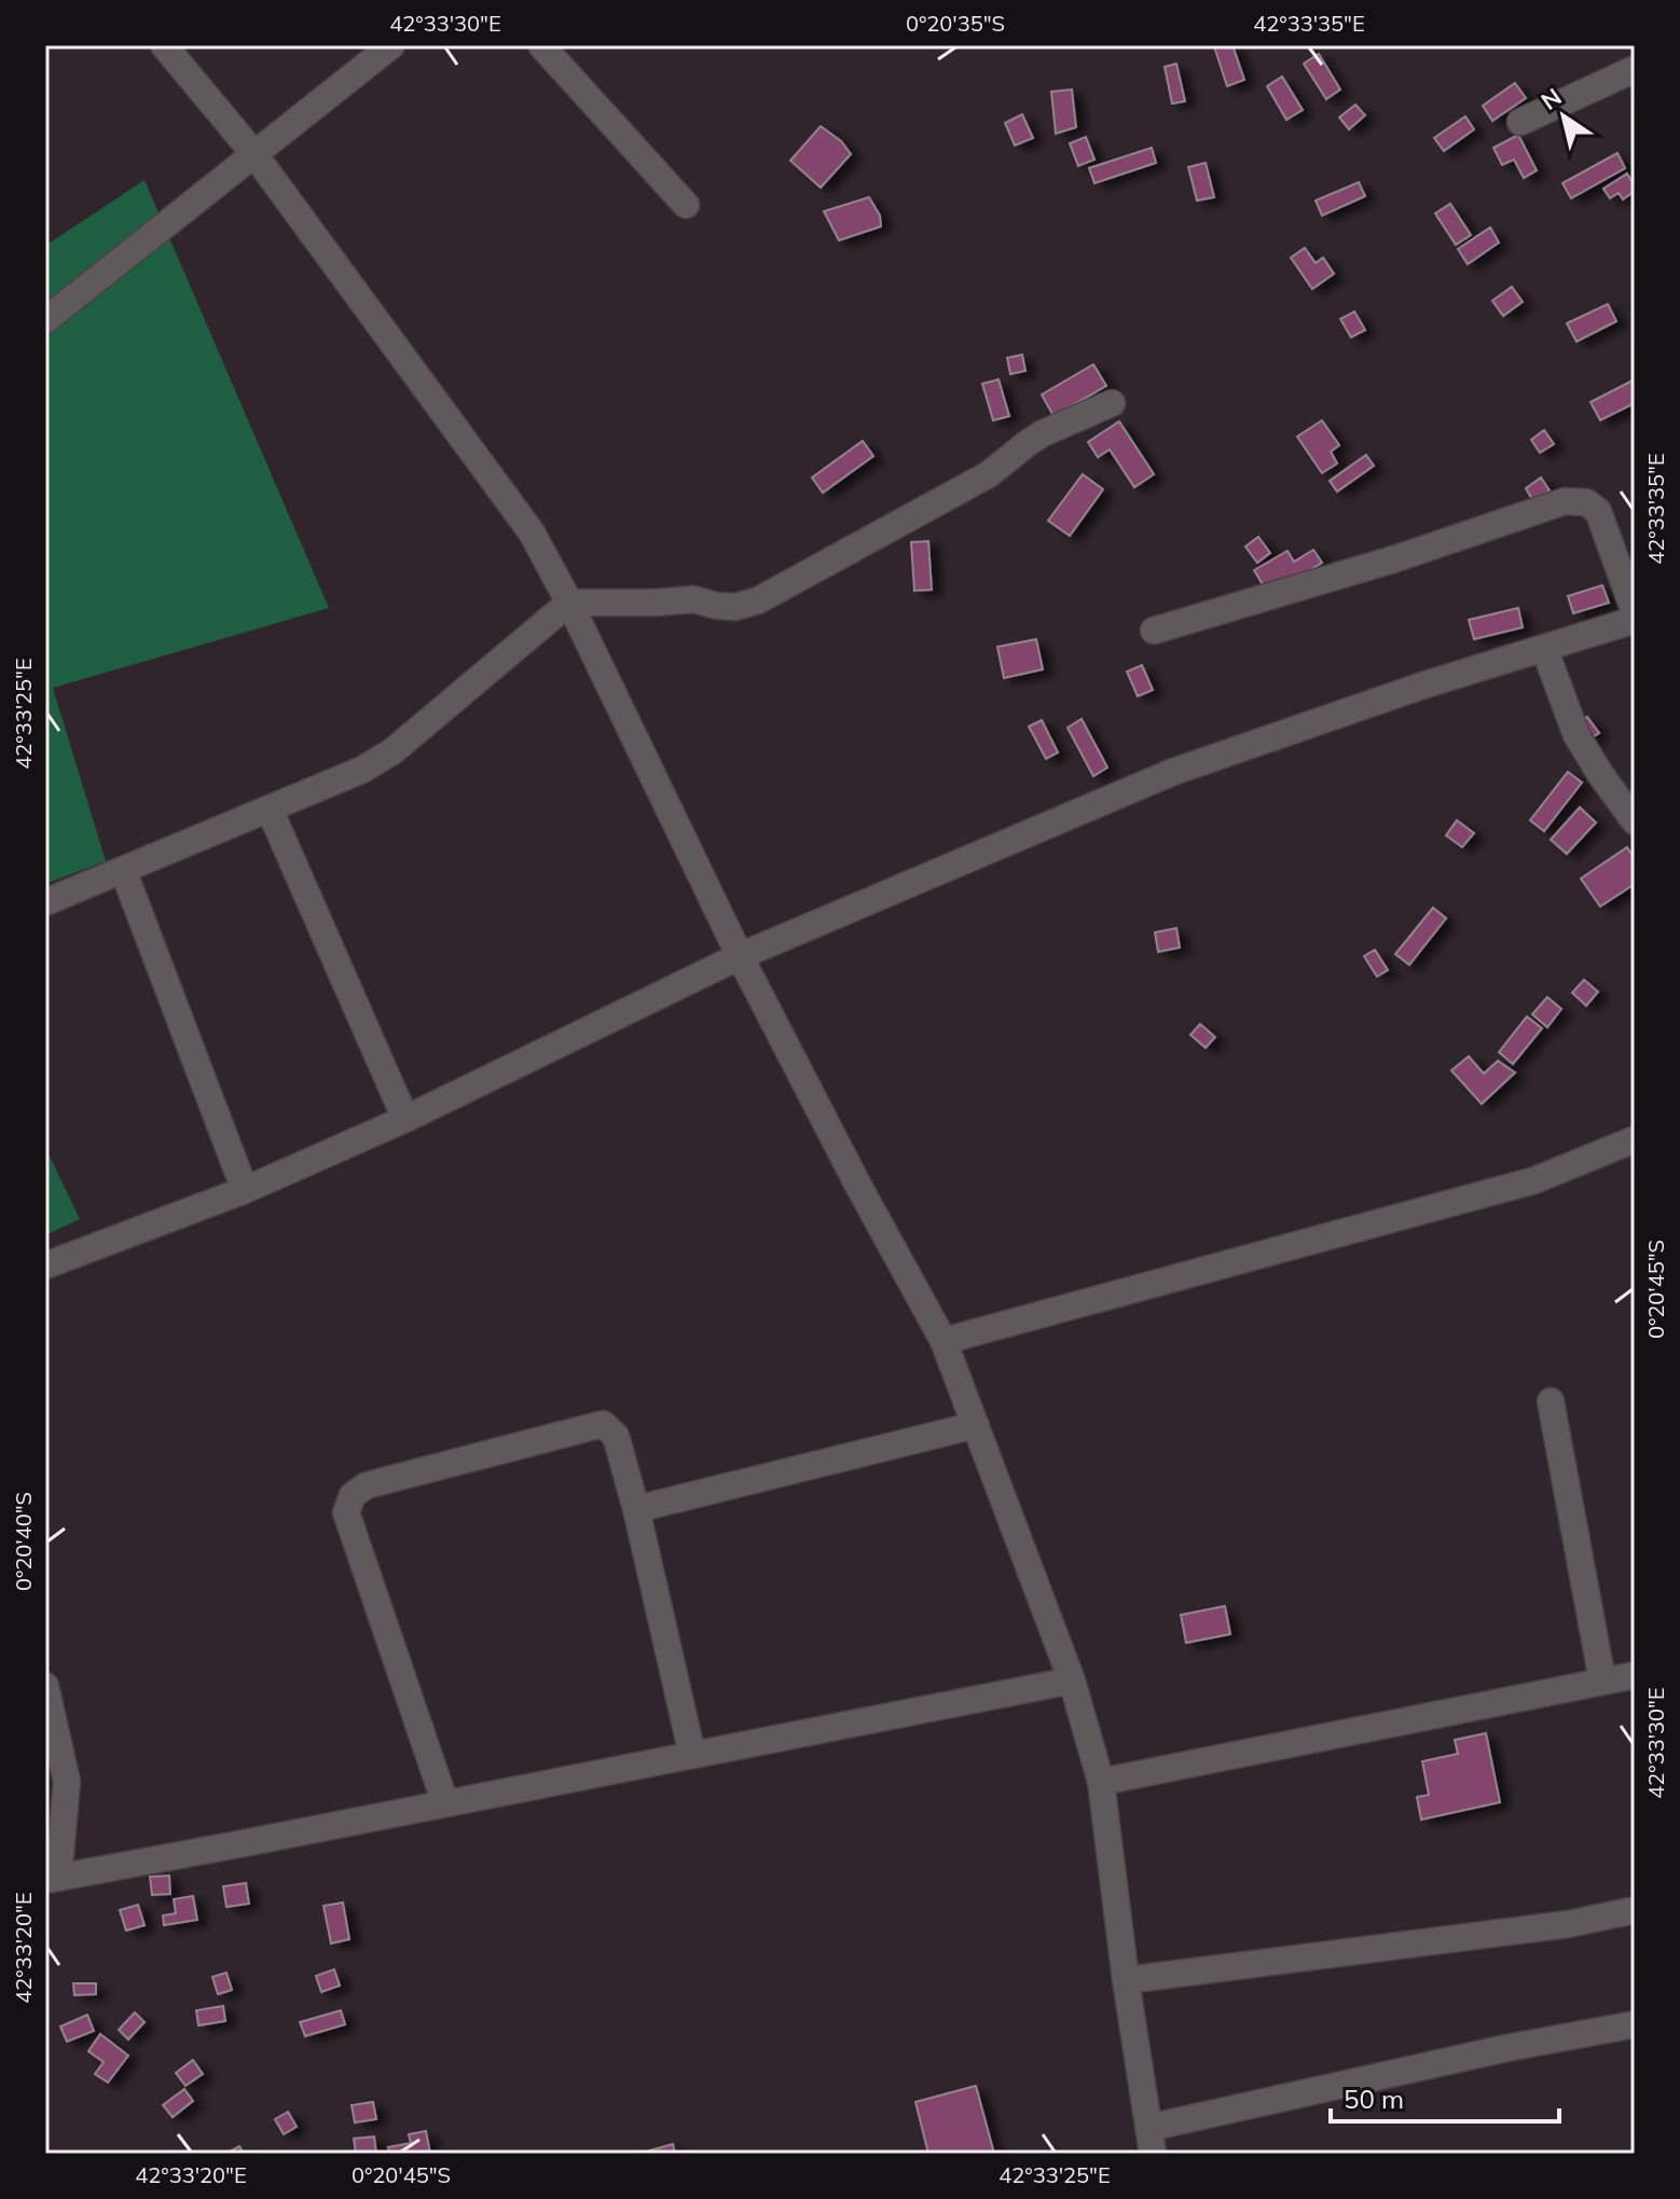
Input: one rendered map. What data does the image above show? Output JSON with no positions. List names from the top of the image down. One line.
{"scale_bar":"50 m","north":"top left","coordinates":["42°33'30\"E","0°20'35\"S","42°33'35\"E","42°33'25\"E","0°20'45\"S","0°20'40\"S","42°33'20\"E"]}
